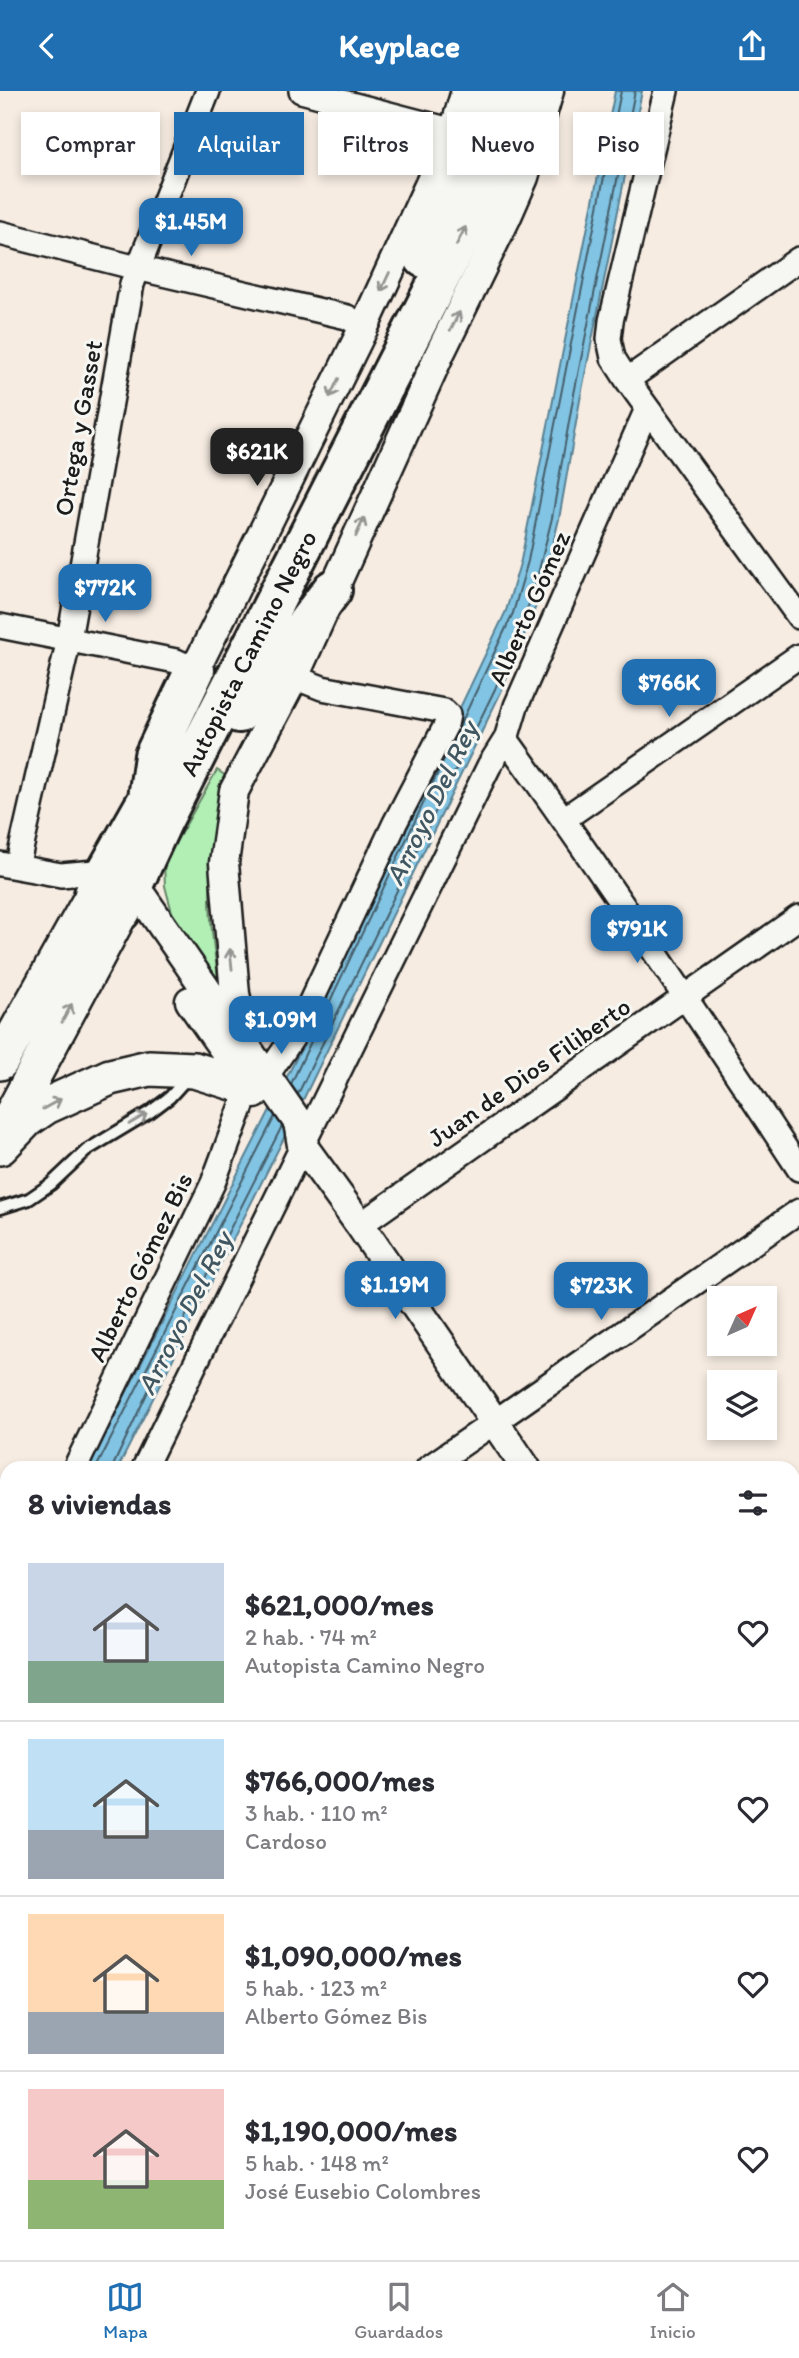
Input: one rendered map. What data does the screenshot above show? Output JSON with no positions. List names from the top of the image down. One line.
{"streets":{"highway":["Autopista Camino Negro"],"street":["Ortega y Gasset","Alberto Gómez","Juan de Dios Filiberto","Alberto Gómez Bis"]},"water":["Arroyo Del Rey"],"north":"top right","page":{"header":"Keyplace","chip":["Comprar","Alquilar","Filtros","Nuevo","Piso"],"price":["$1.45M","$621K","$772K","$766K","$791K","$1.09M","$1.19M","$723K"],"heading":"8 viviendas","list":[{"name":"$621,000/mes","note":"2 hab. · 74 m² · Autopista Camino Negro"},{"name":"$766,000/mes","note":"3 hab. · 110 m² · Cardoso"},{"name":"$1,090,000/mes","note":"5 hab. · 123 m² · Alberto Gómez Bis"},{"name":"$1,190,000/mes","note":"5 hab. · 148 m² · José Eusebio Colombres"}],"tabs":["Mapa","Guardados","Inicio"]}}
